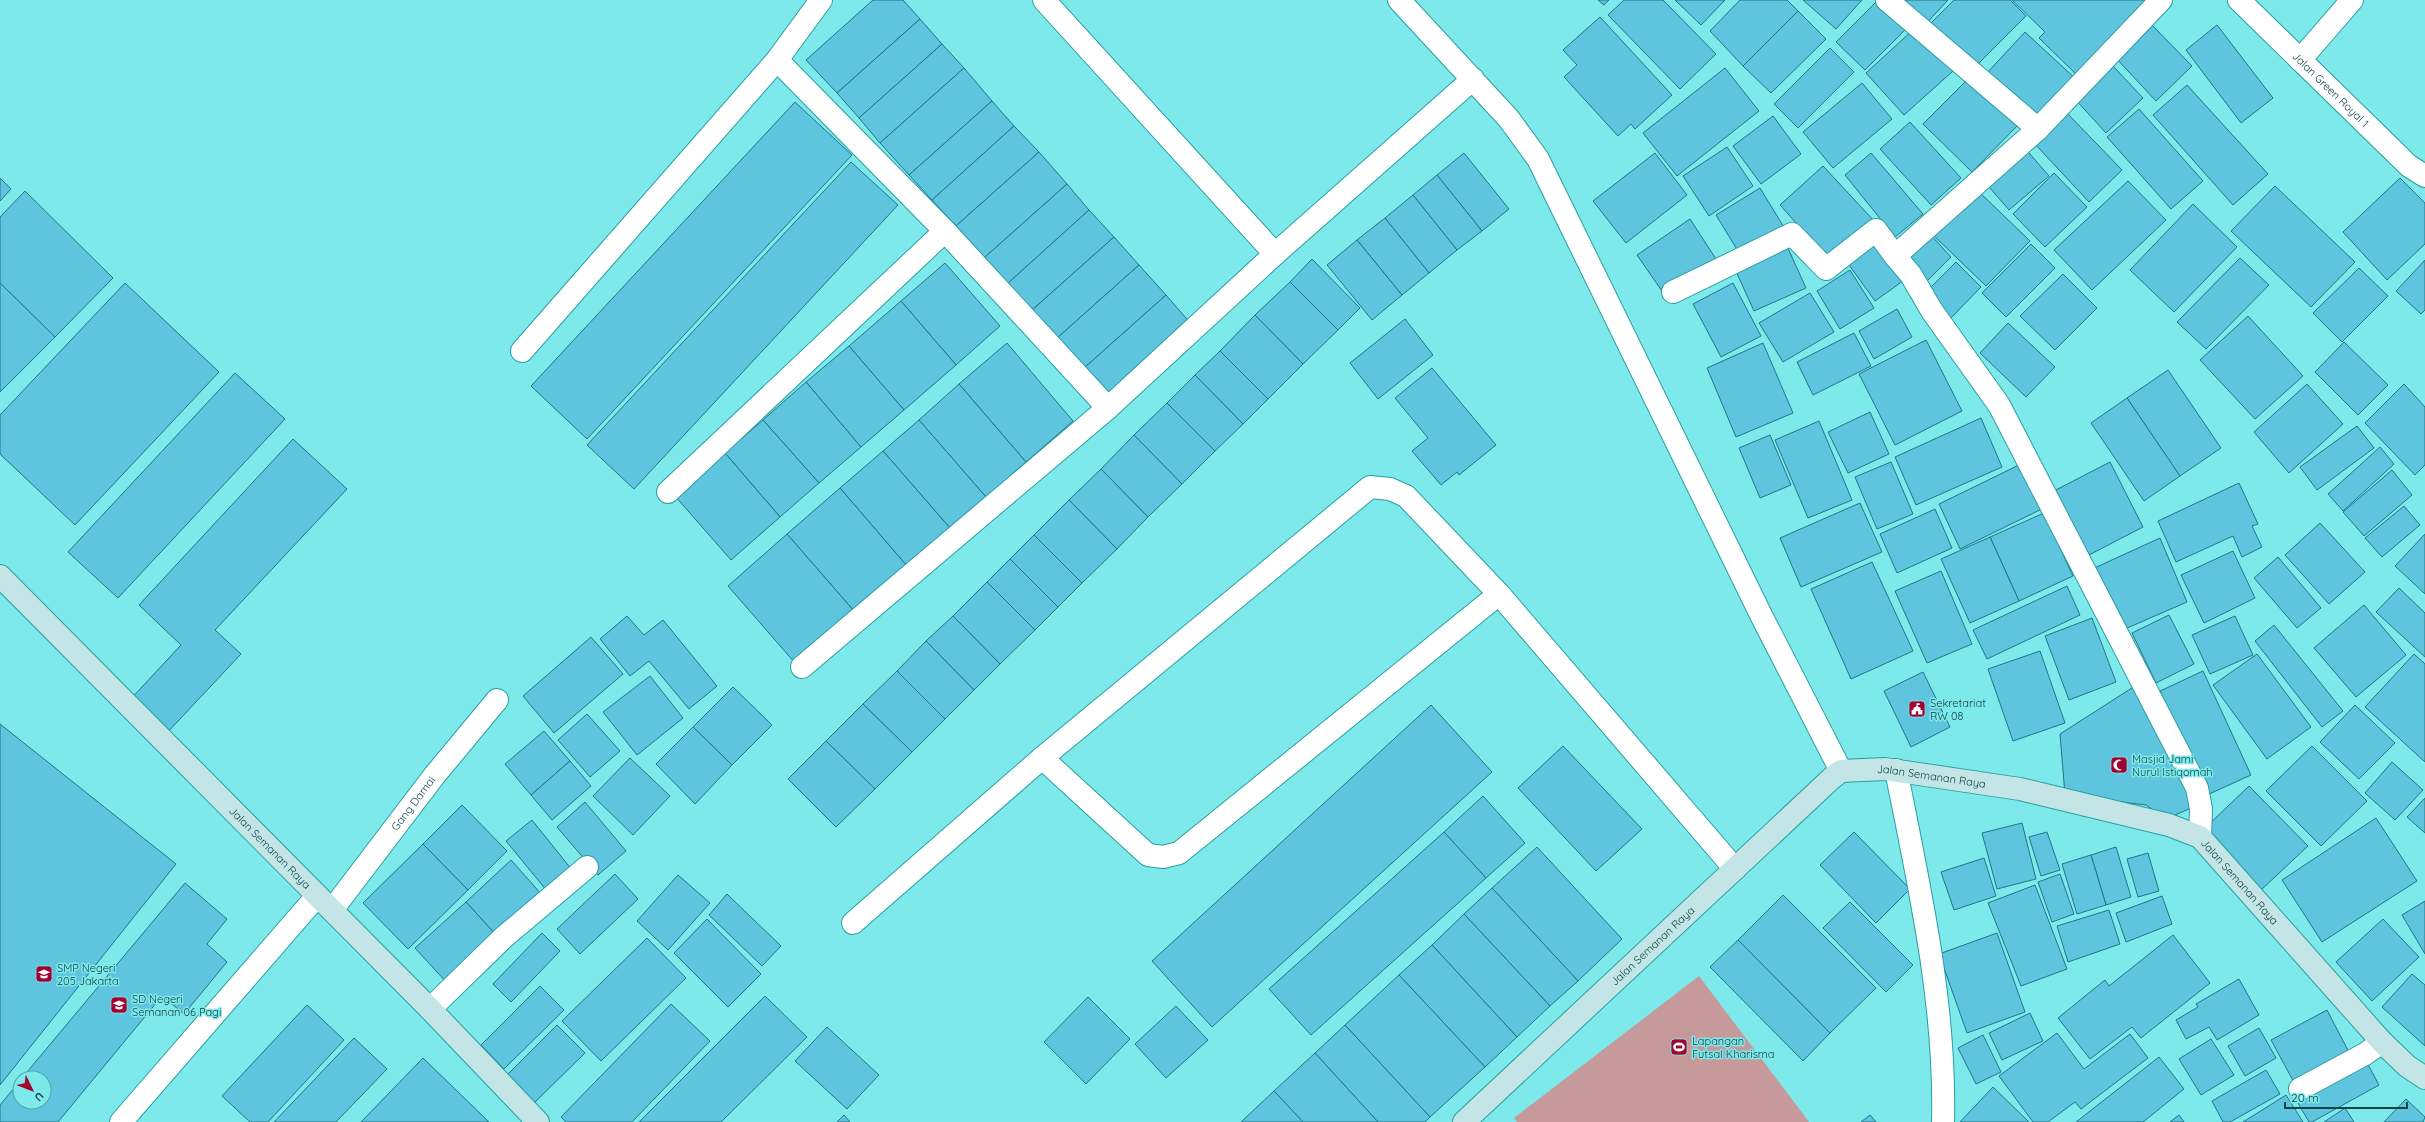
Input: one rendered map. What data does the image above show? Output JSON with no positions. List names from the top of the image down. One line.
{"streets":{"street":["Jalan Green Royal 1","Jalan Semanan Raya","Gang Damai"]},"crossings":[["Jalan Semanan Raya","Gang Damai"]],"places":{"public building":["Sekretariat RW 08"],"mosque":["Masjid Jami Nurul Istiqomah"],"school or university":["SMP Negeri 205 Jakarta","SD Negeri Semanan 06 Pagi"],"sports":["Lapangan Futsal Kharisma"]},"scale_bar":"20 m","north":"bottom right"}
